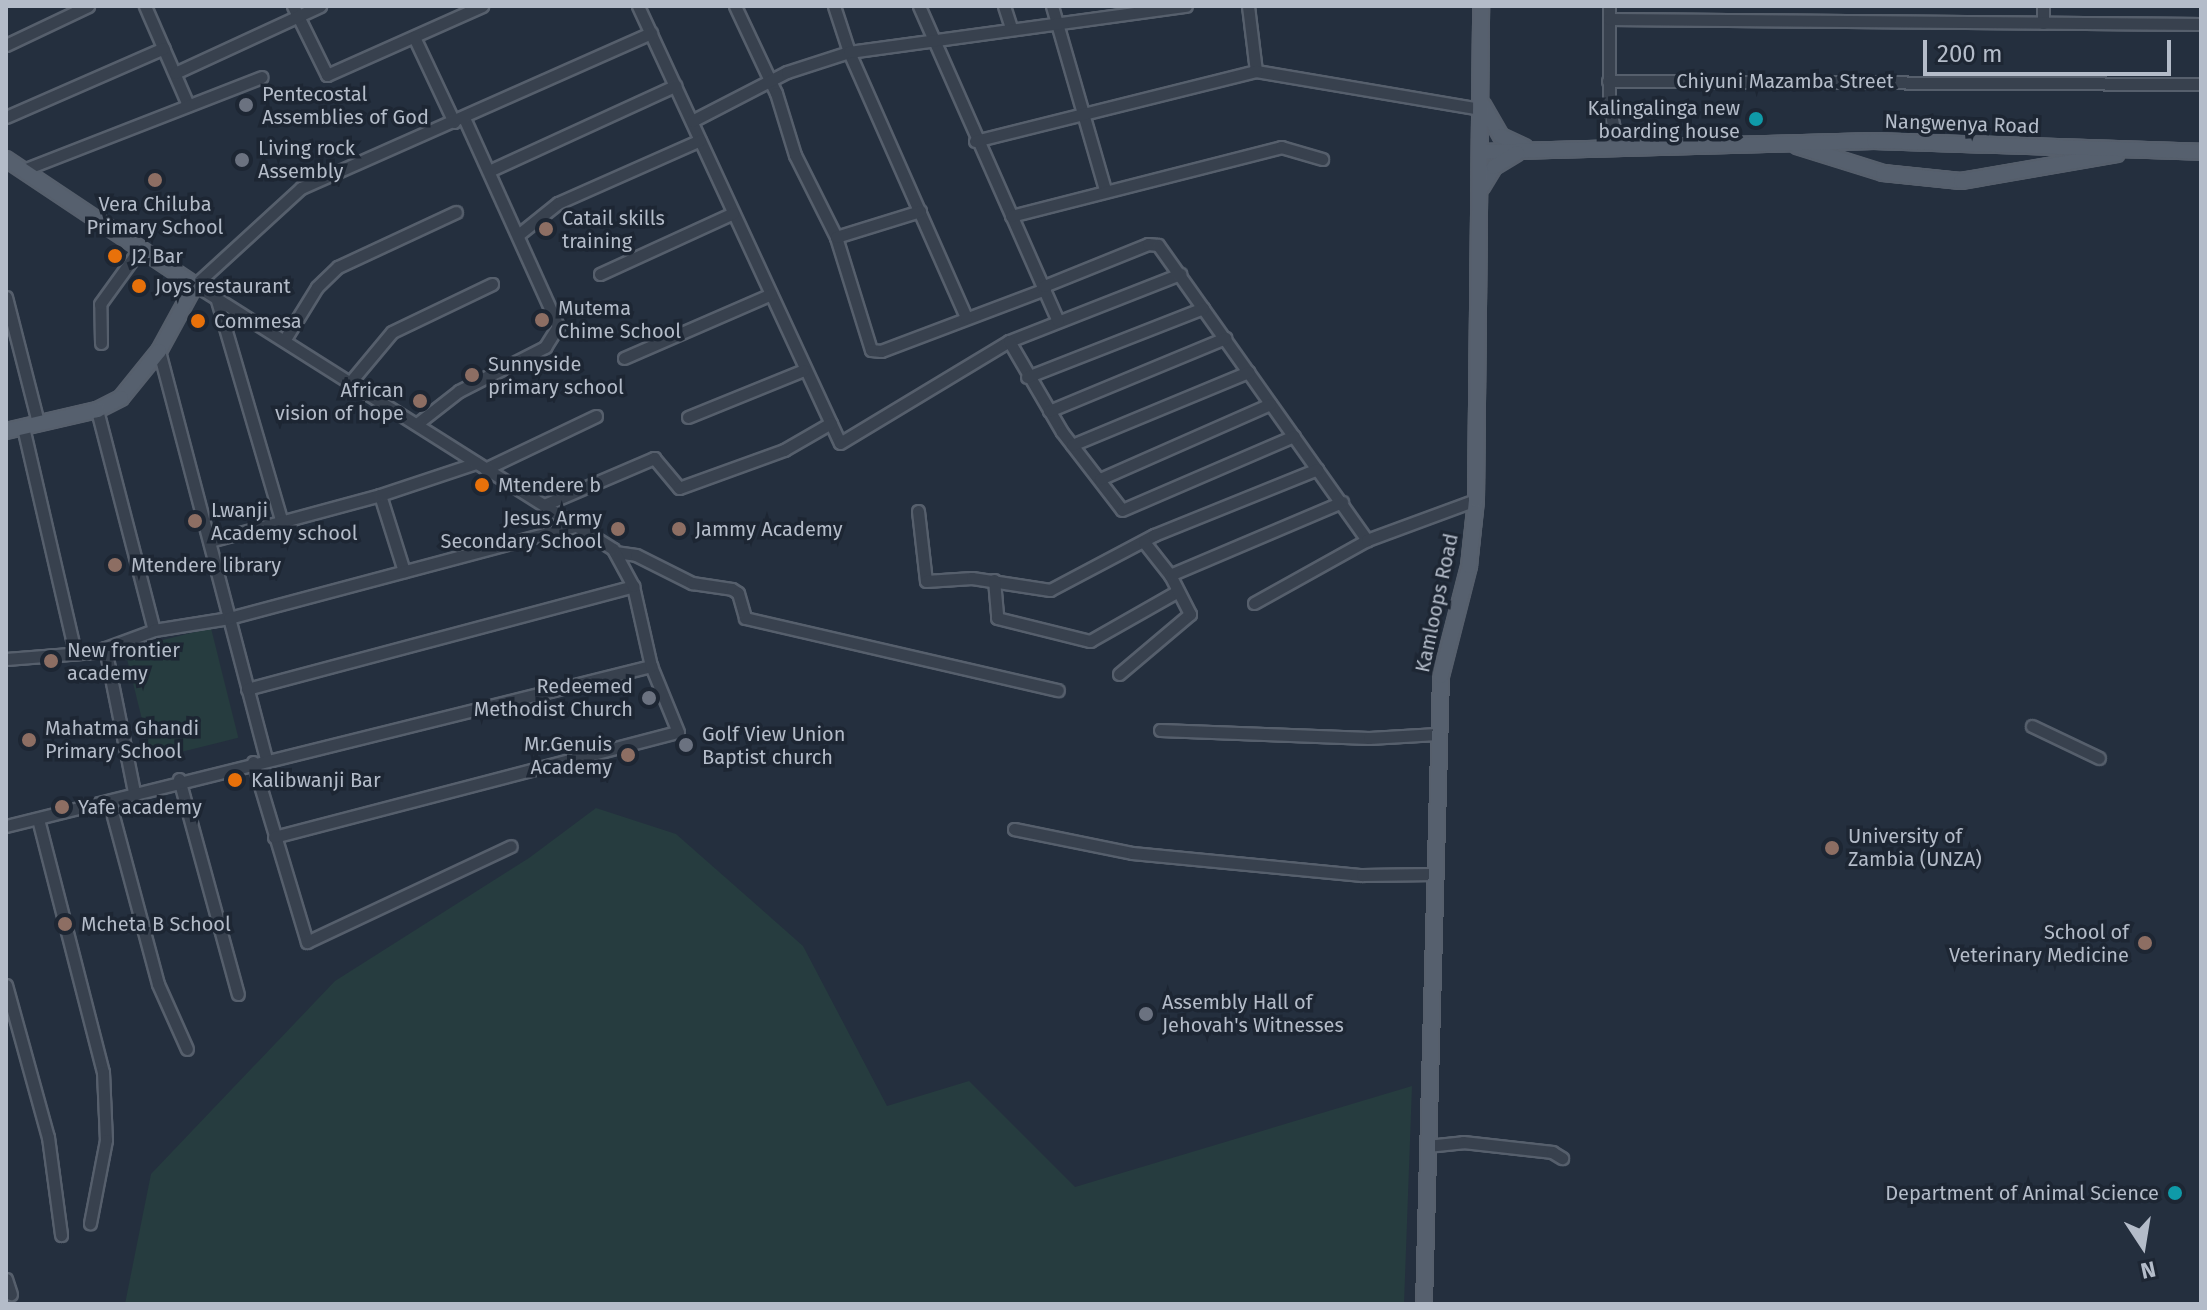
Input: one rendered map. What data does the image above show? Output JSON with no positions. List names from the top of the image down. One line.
{"streets":{"main road":["Nangwenya Road","Kamloops Road"],"street":["Chiyuni Mazamba Street"]},"crossings":[["Nangwenya Road","Kamloops Road"]],"places":["Pentecostal Assemblies of God","Kalingalinga new boarding house","Living rock Assembly","Vera Chiluba Primary School","Catail skills training","J2 Bar","Joys restaurant","Mutema Chime School","Commesa","Sunnyside primary school","African vision of hope","Mtendere b","Lwanji Academy school","Jesus Army Secondary School","Jammy Academy","Mtendere library","New frontier academy","Redeemed Methodist Church","Mahatma Ghandi Primary School","Golf View Union Baptist church","Mr.Genuis Academy","Kalibwanji Bar","Yafe academy","University of Zambia (UNZA)","Mcheta B School","School of Veterinary Medicine","Assembly Hall of Jehovah's Witnesses","Department of Animal Science"],"scale_bar":"200 m","north":"bottom"}
